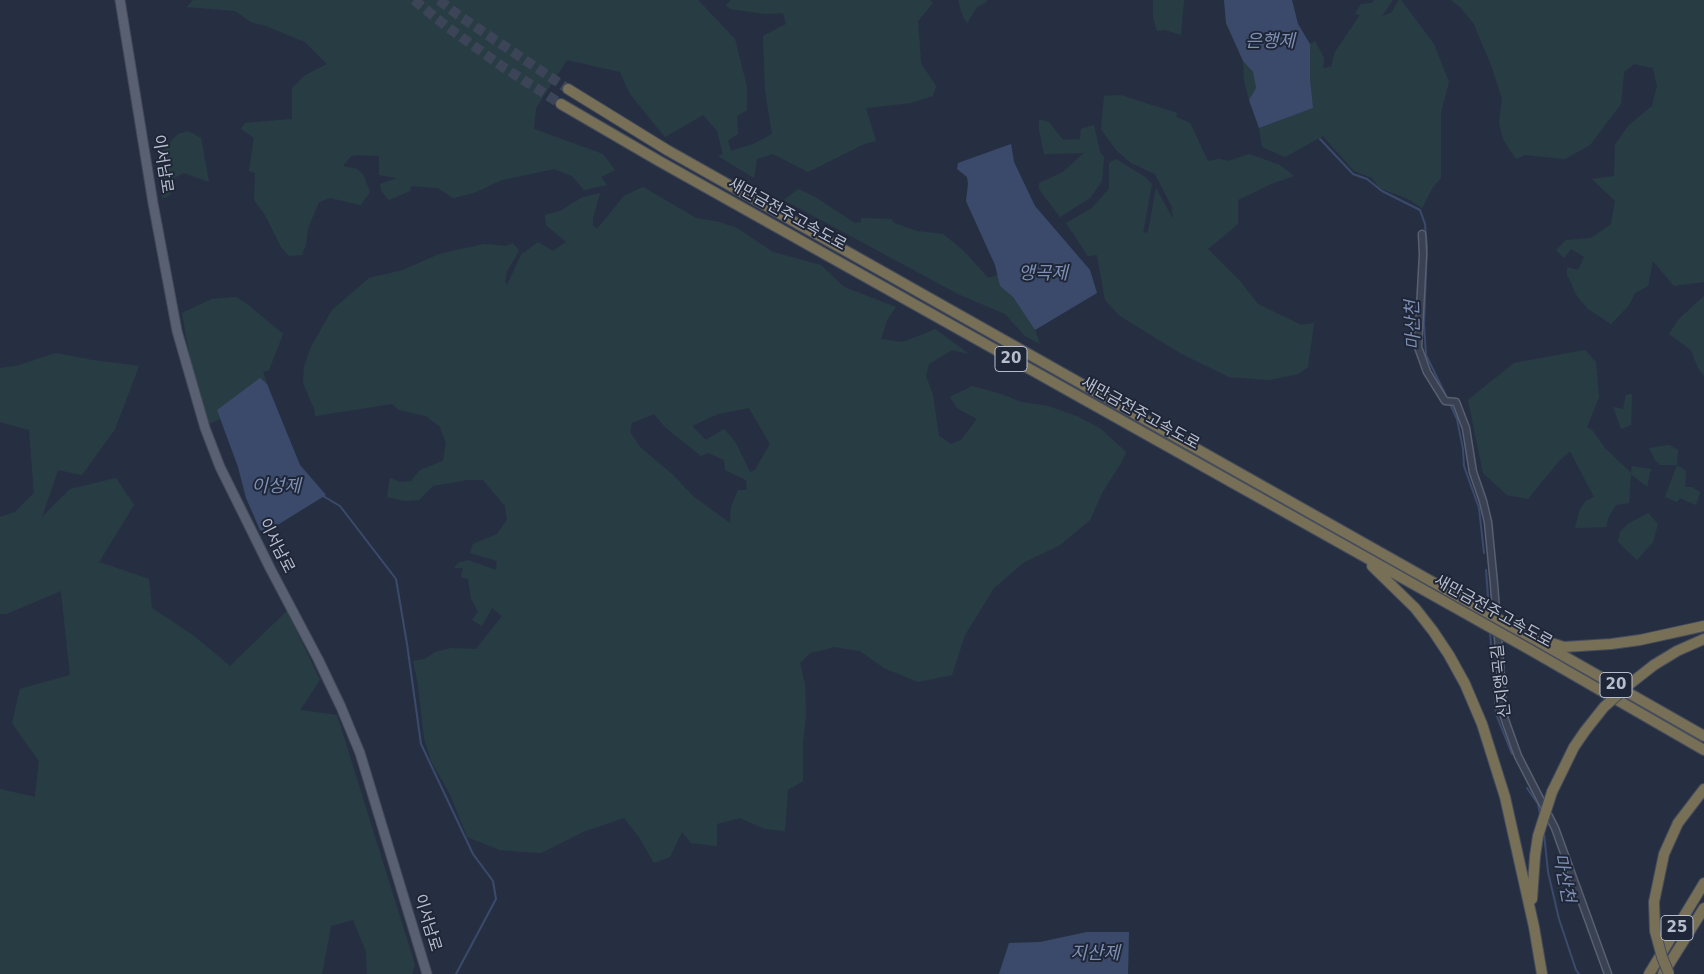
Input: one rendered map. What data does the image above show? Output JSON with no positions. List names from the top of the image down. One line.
{"streets":{"highway":["새만금전주고속도로","20","25"],"main road":["이서남로"],"street":["신지앵곡길"]},"water":["은행제","앵곡제","마산천","이성제","지산제"]}
